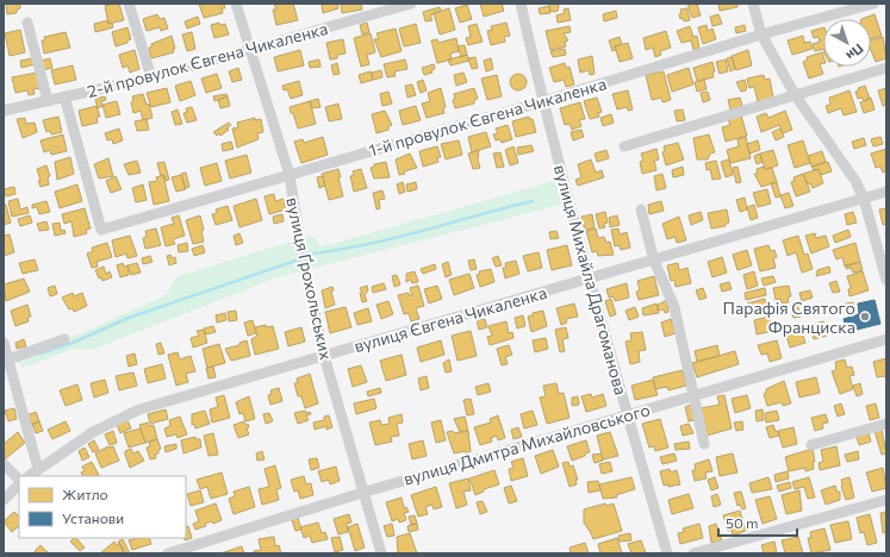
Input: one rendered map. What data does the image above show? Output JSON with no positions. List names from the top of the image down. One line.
{"streets":{"street":["2-й провулок Євгена Чикаленка","1-й провулок Євгена Чикаленка","вулиця Ґрохольських","вулиця Михайла Драгоманова","вулиця Євгена Чикаленка","вулиця Дмитра Михайловського"]},"crossings":[["2-й провулок Євгена Чикаленка","1-й провулок Євгена Чикаленка"],["2-й провулок Євгена Чикаленка","вулиця Ґрохольських"],["1-й провулок Євгена Чикаленка","вулиця Ґрохольських"],["1-й провулок Євгена Чикаленка","вулиця Михайла Драгоманова"],["вулиця Ґрохольських","вулиця Євгена Чикаленка"],["вулиця Ґрохольських","вулиця Дмитра Михайловського"],["вулиця Михайла Драгоманова","вулиця Євгена Чикаленка"],["вулиця Михайла Драгоманова","вулиця Дмитра Михайловського"]],"places":["Парафія Святого Франциска"],"legend":["Житло","Установи"],"scale_bar":"50 m","north":"bottom right"}
